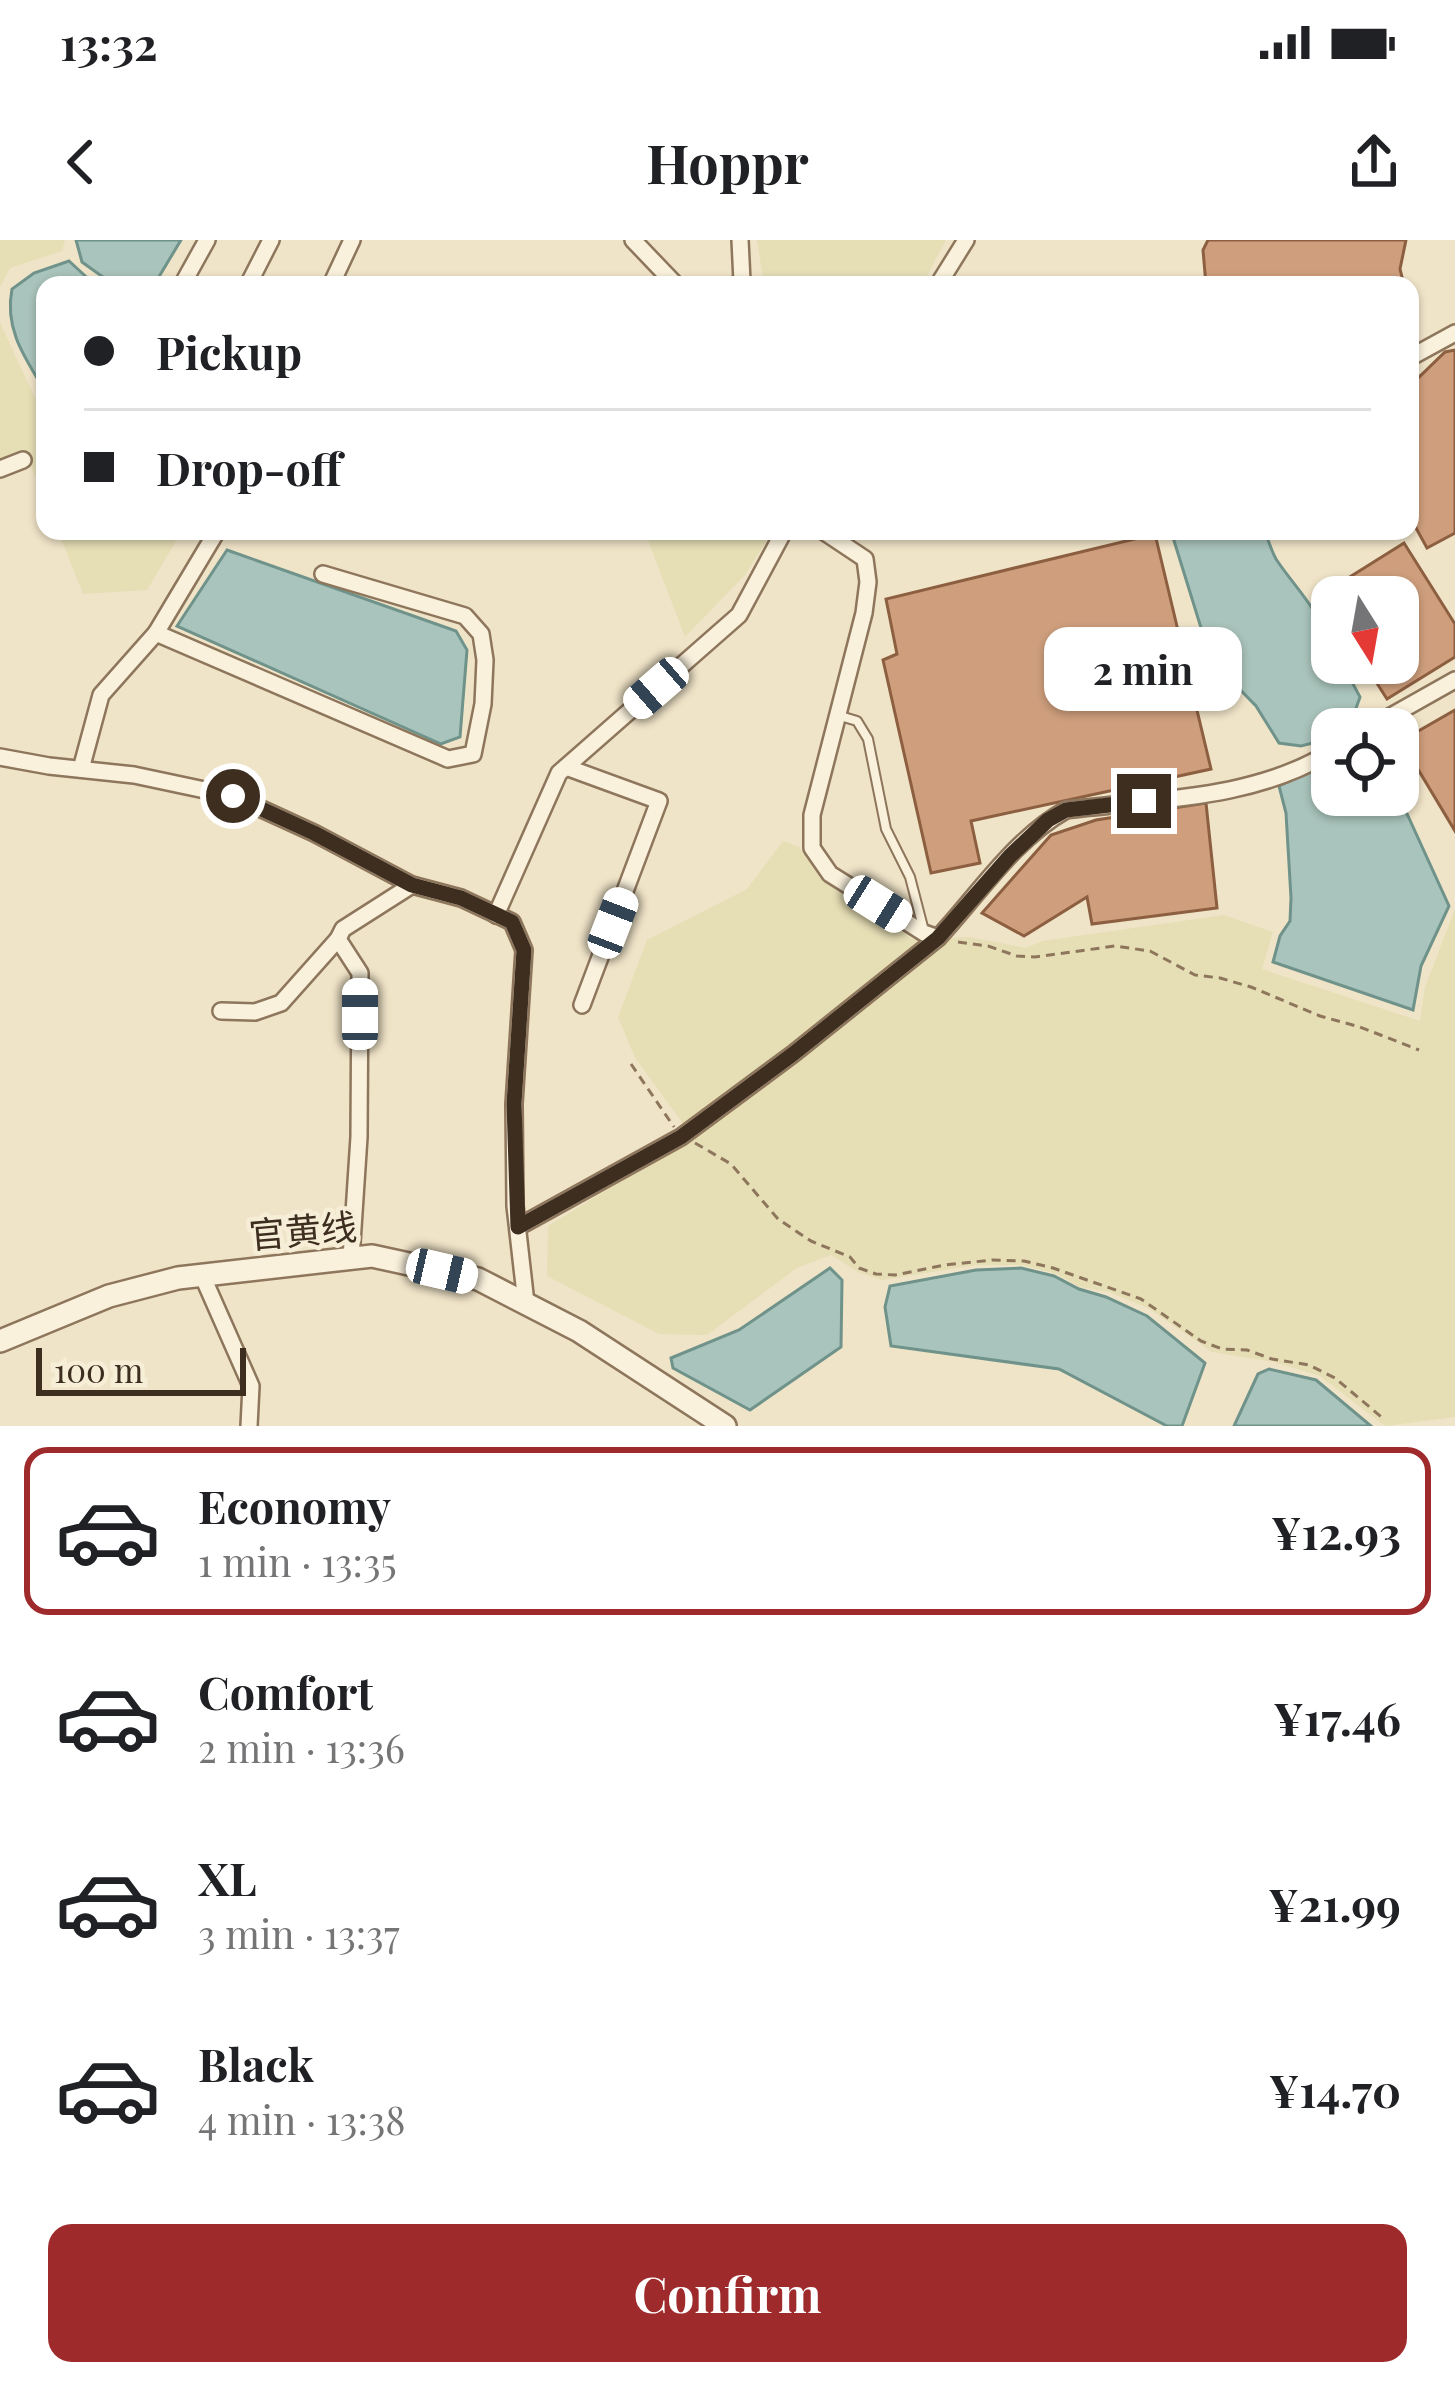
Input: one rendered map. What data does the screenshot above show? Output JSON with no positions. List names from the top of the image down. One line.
{"streets":{"street":["官黄线"]},"scale_bar":"100 m","north":"bottom","page":{"status":"13:32","header":"Hoppr","banner":["Pickup","Drop-off"],"bubble":"2 min","scale":"100 m","list":[{"name":"Economy","note":"1 min · 13:35","value":"¥12.93"},{"name":"Comfort","note":"2 min · 13:36","value":"¥17.46"},{"name":"XL","note":"3 min · 13:37","value":"¥21.99"},{"name":"Black","note":"4 min · 13:38","value":"¥14.70"}],"buttons":"Confirm"}}
